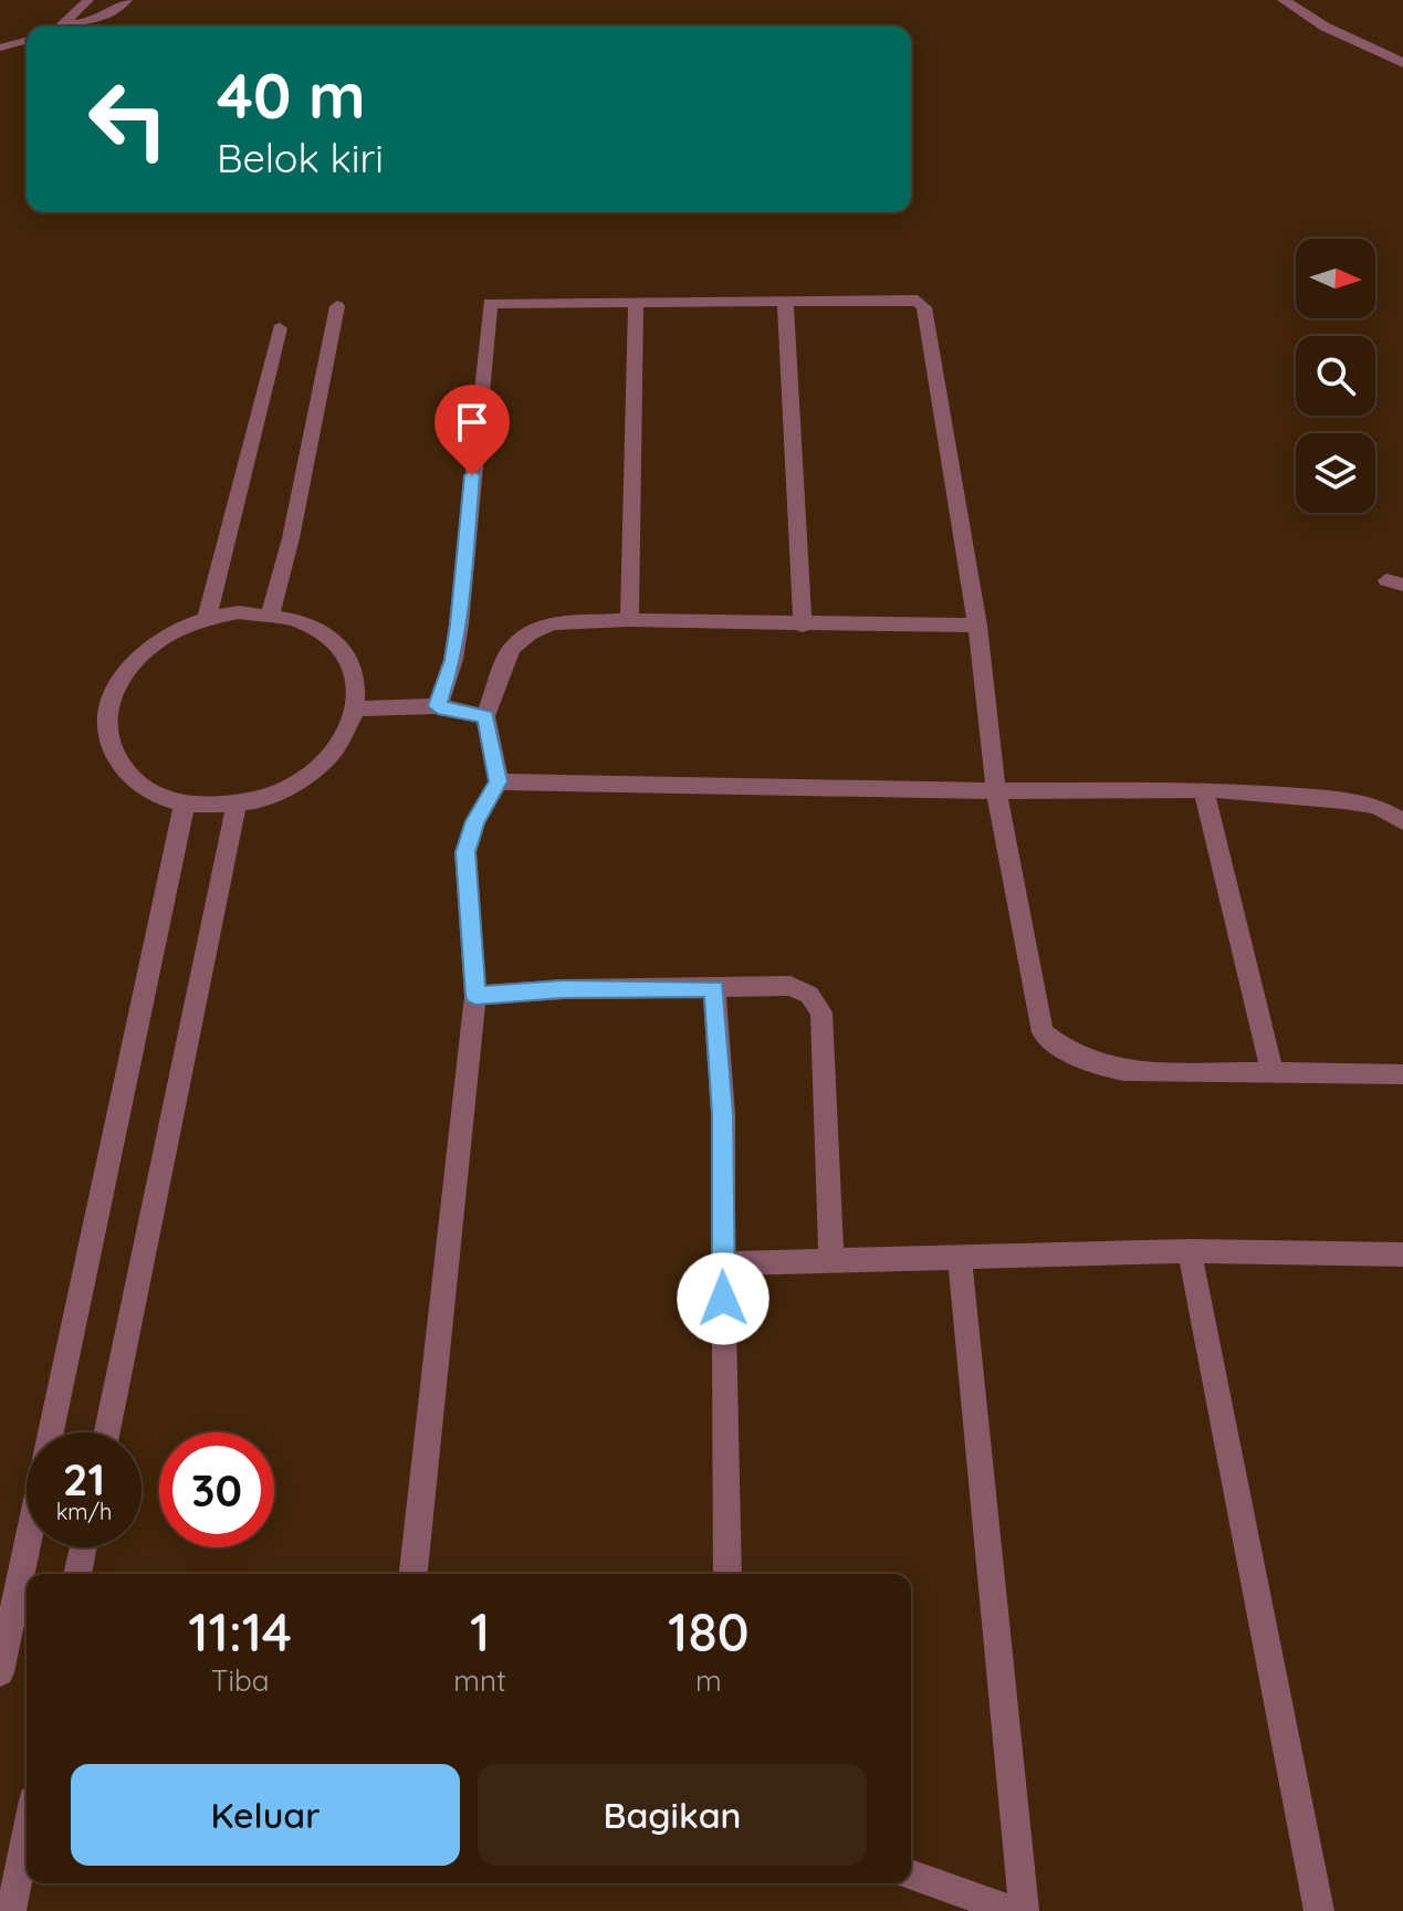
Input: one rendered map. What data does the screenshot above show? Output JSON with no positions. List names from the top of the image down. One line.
{"north":"right","page":{"turn":["40 m","Belok kiri"],"speed":"21 km/h","limit":"30","eta":["11:14","Tiba","1","mnt","180","m"],"buttons":["Keluar","Bagikan"]}}
